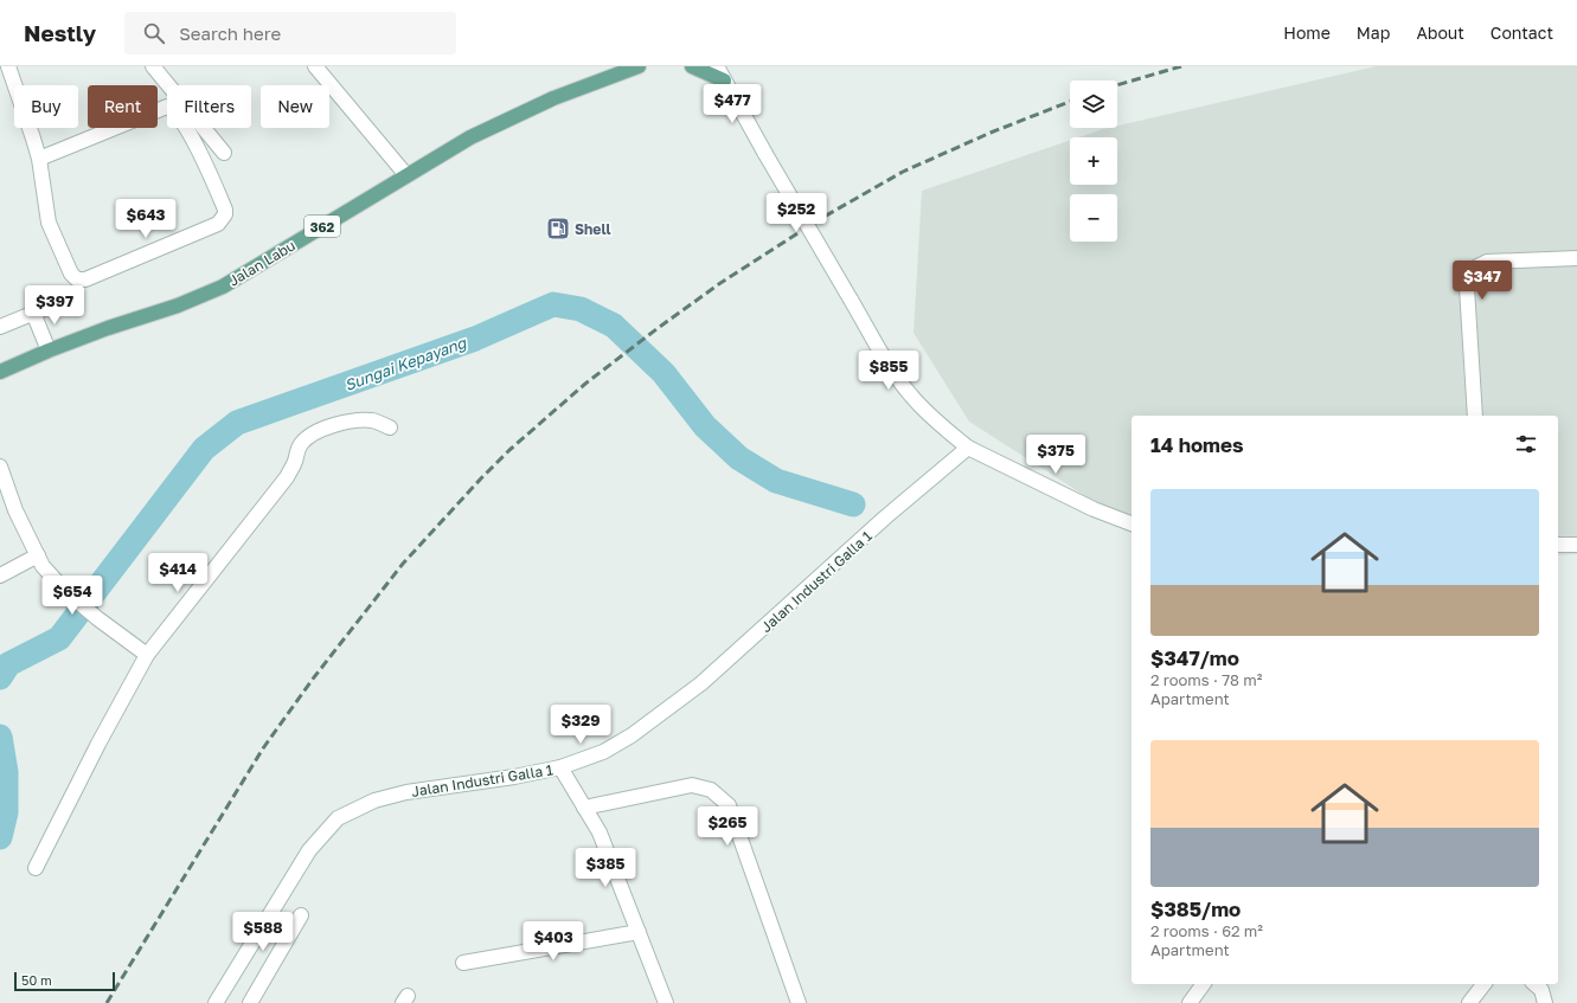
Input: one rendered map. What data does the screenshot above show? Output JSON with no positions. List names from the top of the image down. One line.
{"streets":{"main road":["362","Jalan Labu"],"street":["Jalan Industri Galla 1"]},"water":["Sungai Kepayang"],"places":{"fuel station":["Shell"]},"scale_bar":"50 m","page":{"header":"Nestly","search":"Search here","nav":["Home","Map","About","Contact"],"map_buttons":["+","−"],"price":["$477","$252","$643","$347","$397","$855","$375","$414","$654","$329","$265","$385","$588","$403"],"chip":["Buy","Rent","Filters","New"],"heading":"14 homes","list":[{"name":"$347/mo","note":"2 rooms · 78 m² · Apartment"},{"name":"$385/mo","note":"2 rooms · 62 m² · Apartment"}],"scale":"50 m"}}
